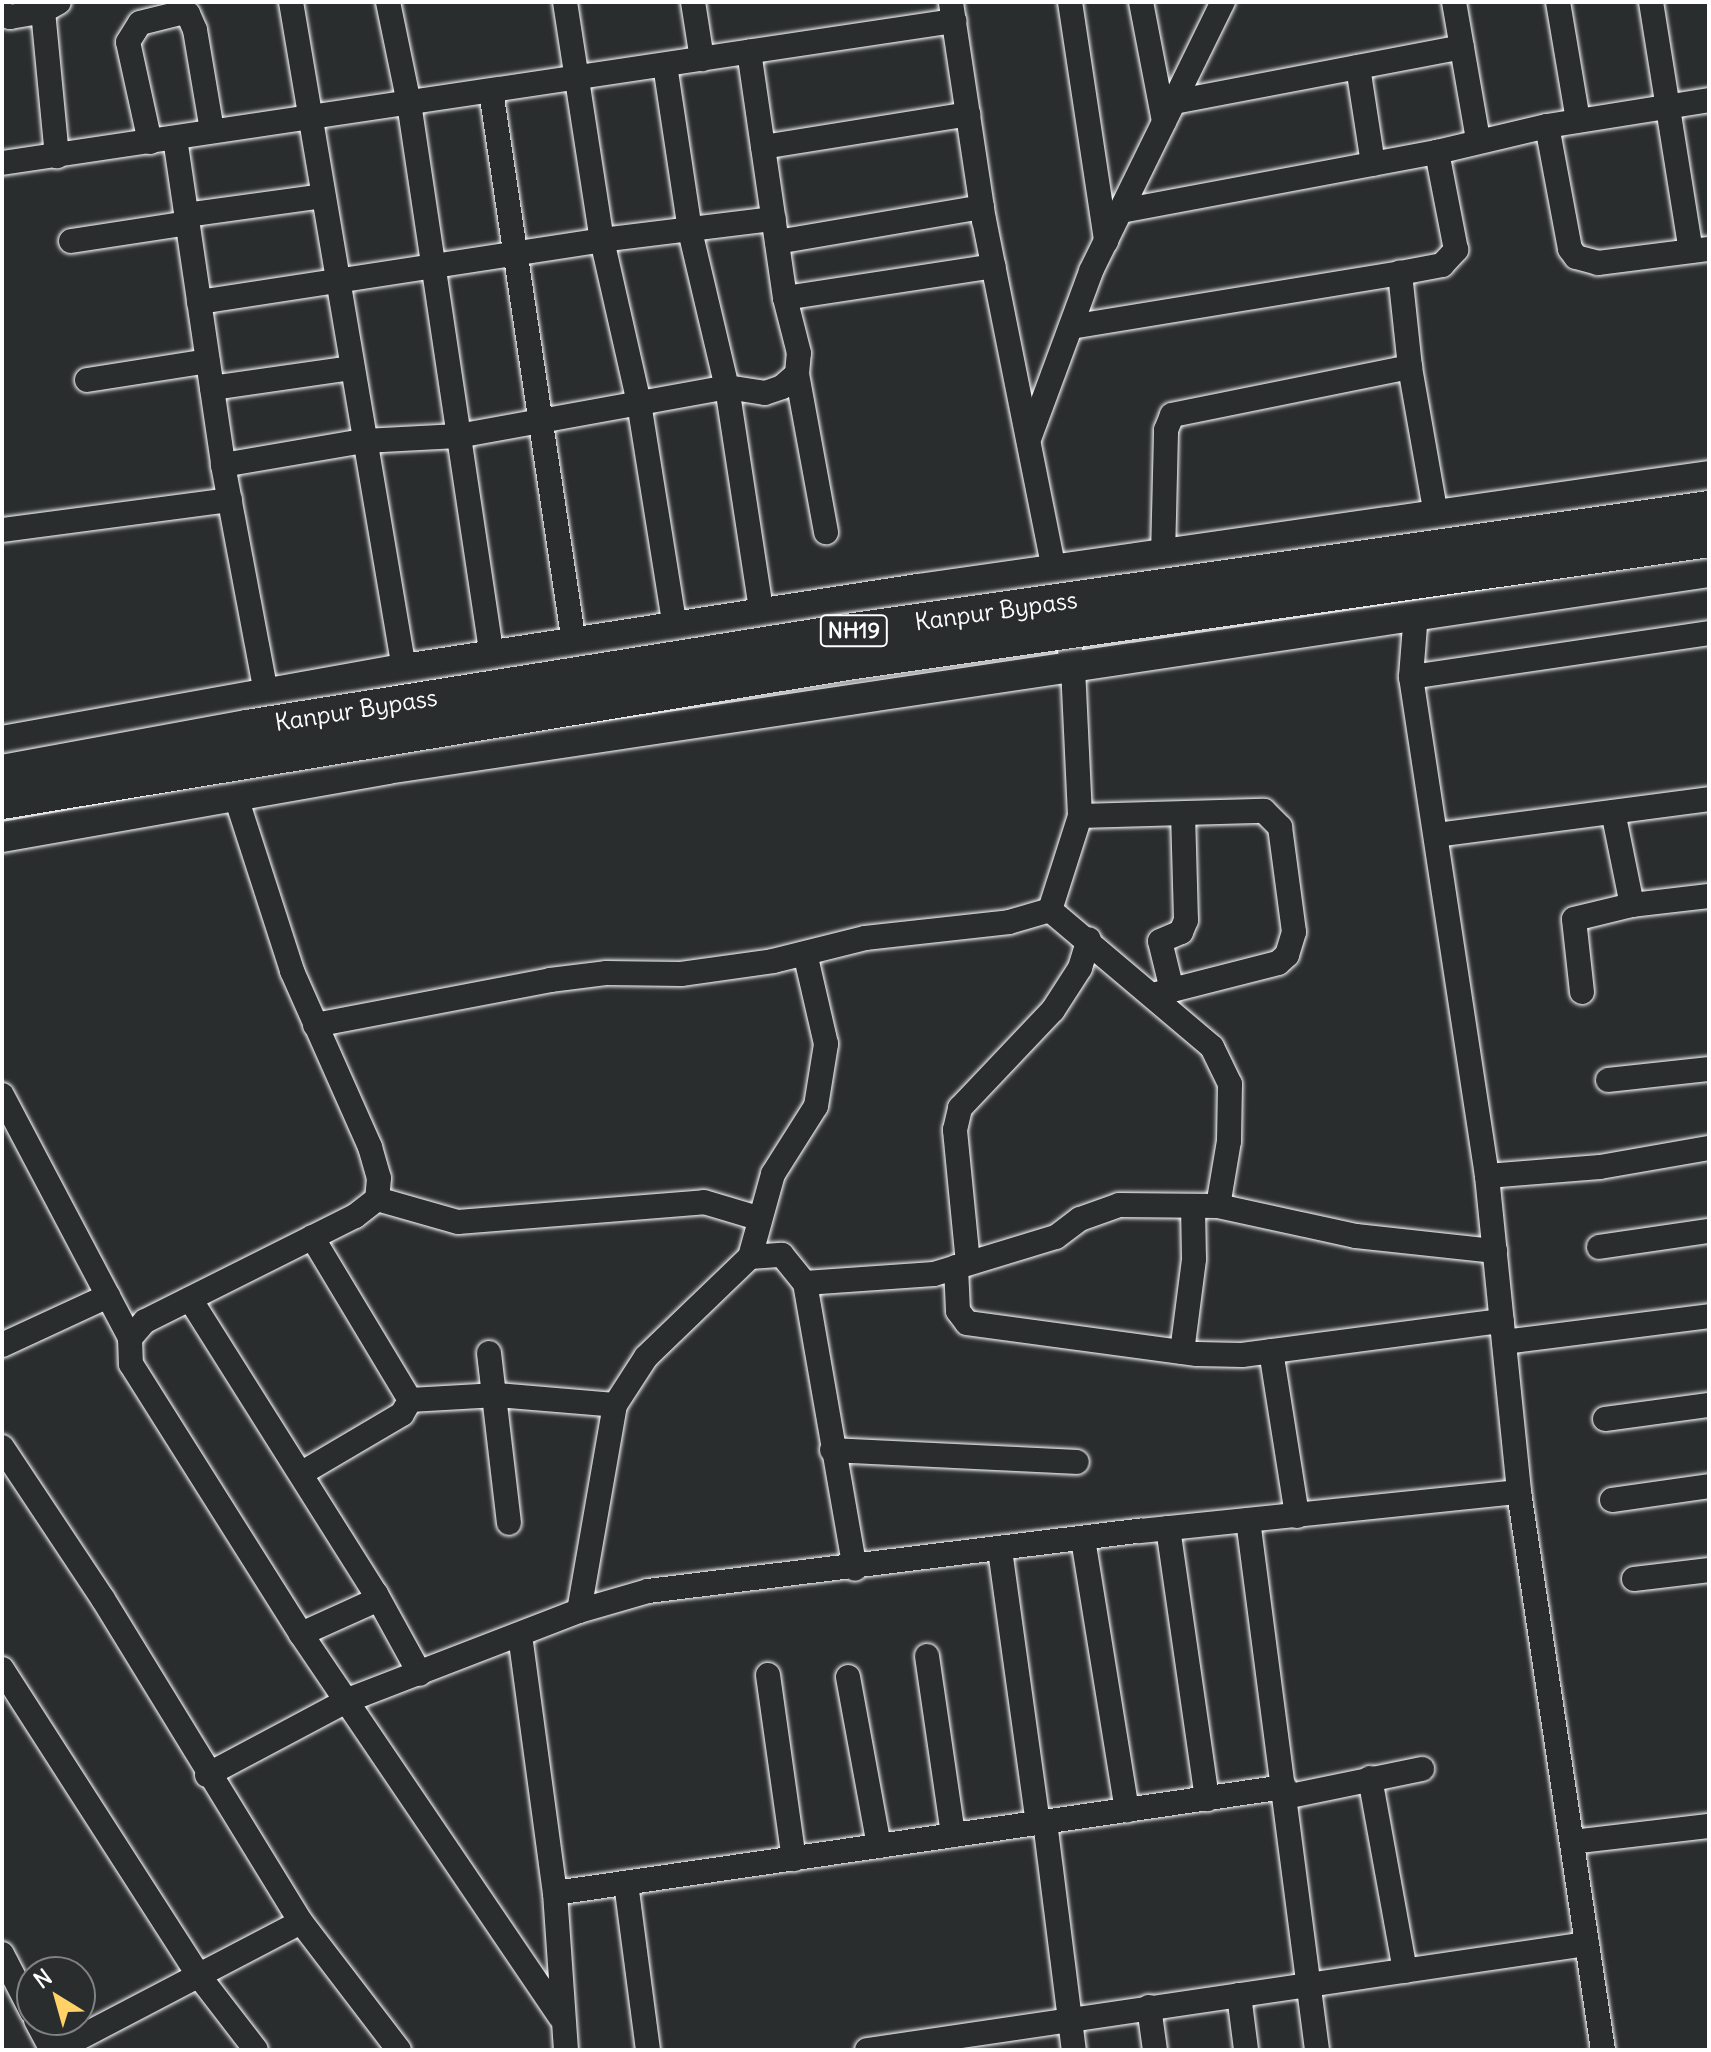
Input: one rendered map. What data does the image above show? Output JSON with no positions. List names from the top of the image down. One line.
{"streets":{"highway":["Kanpur Bypass","NH19"]},"north":"top left"}
